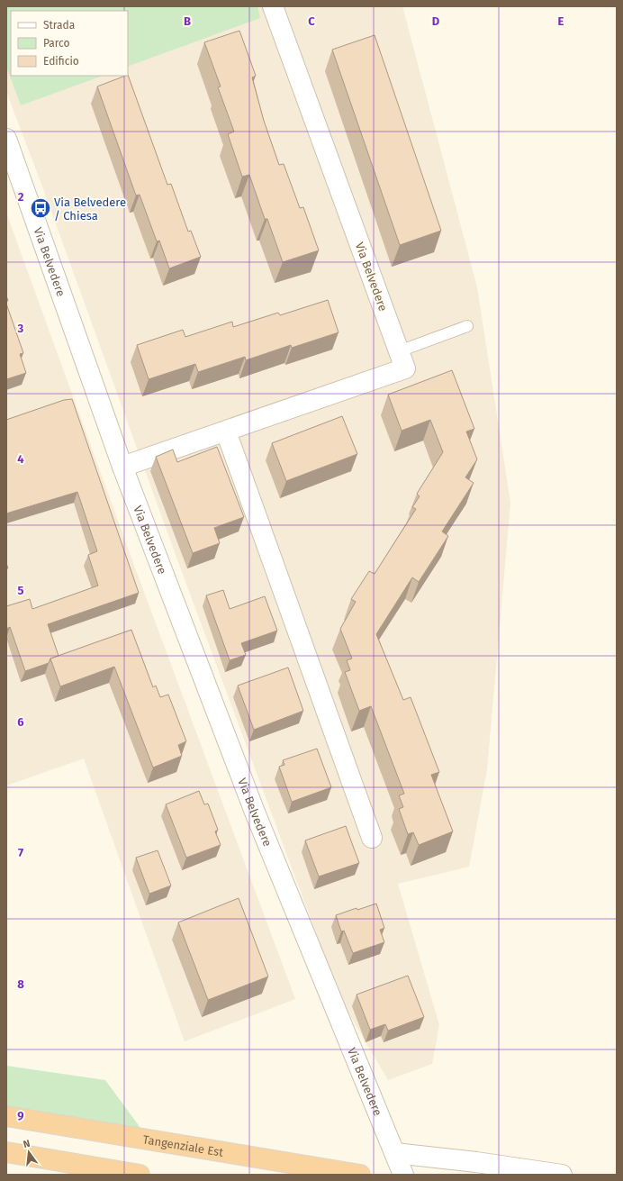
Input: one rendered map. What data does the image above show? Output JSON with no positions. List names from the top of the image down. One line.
{"streets":{"highway":["Tangenziale Est"],"street":["Via Belvedere"]},"places":{"bus stop":["Via Belvedere / Chiesa"]},"legend":["Strada","Parco","Edificio"],"north":"top","grid":{"columns":["B","C","D","E"],"rows":["2","3","4","5","6","7","8","9"]}}
